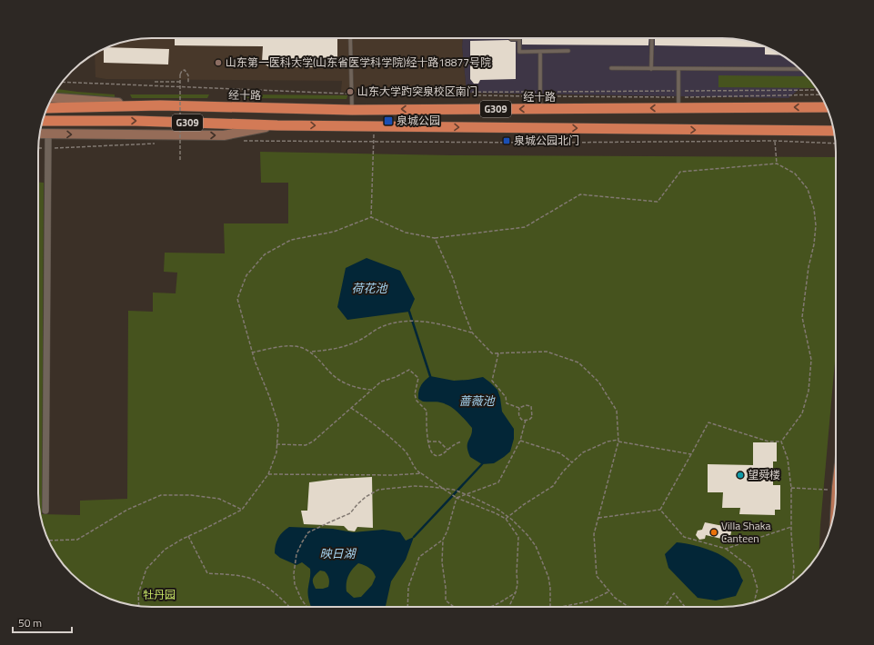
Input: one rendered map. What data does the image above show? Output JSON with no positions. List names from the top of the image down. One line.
{"streets":{"highway":["经十路","G309"]},"water":["荷花池","蔷薇池","映日湖"],"parks":["牡丹园"],"places":{"other":["山东第一医科大学(山东省医学科学院)经十路18877号院","山东大学趵突泉校区南门","望舜楼","Villa Shaka Canteen"],"transit":["泉城公园","泉城公园北门"]},"scale_bar":"50 m"}
